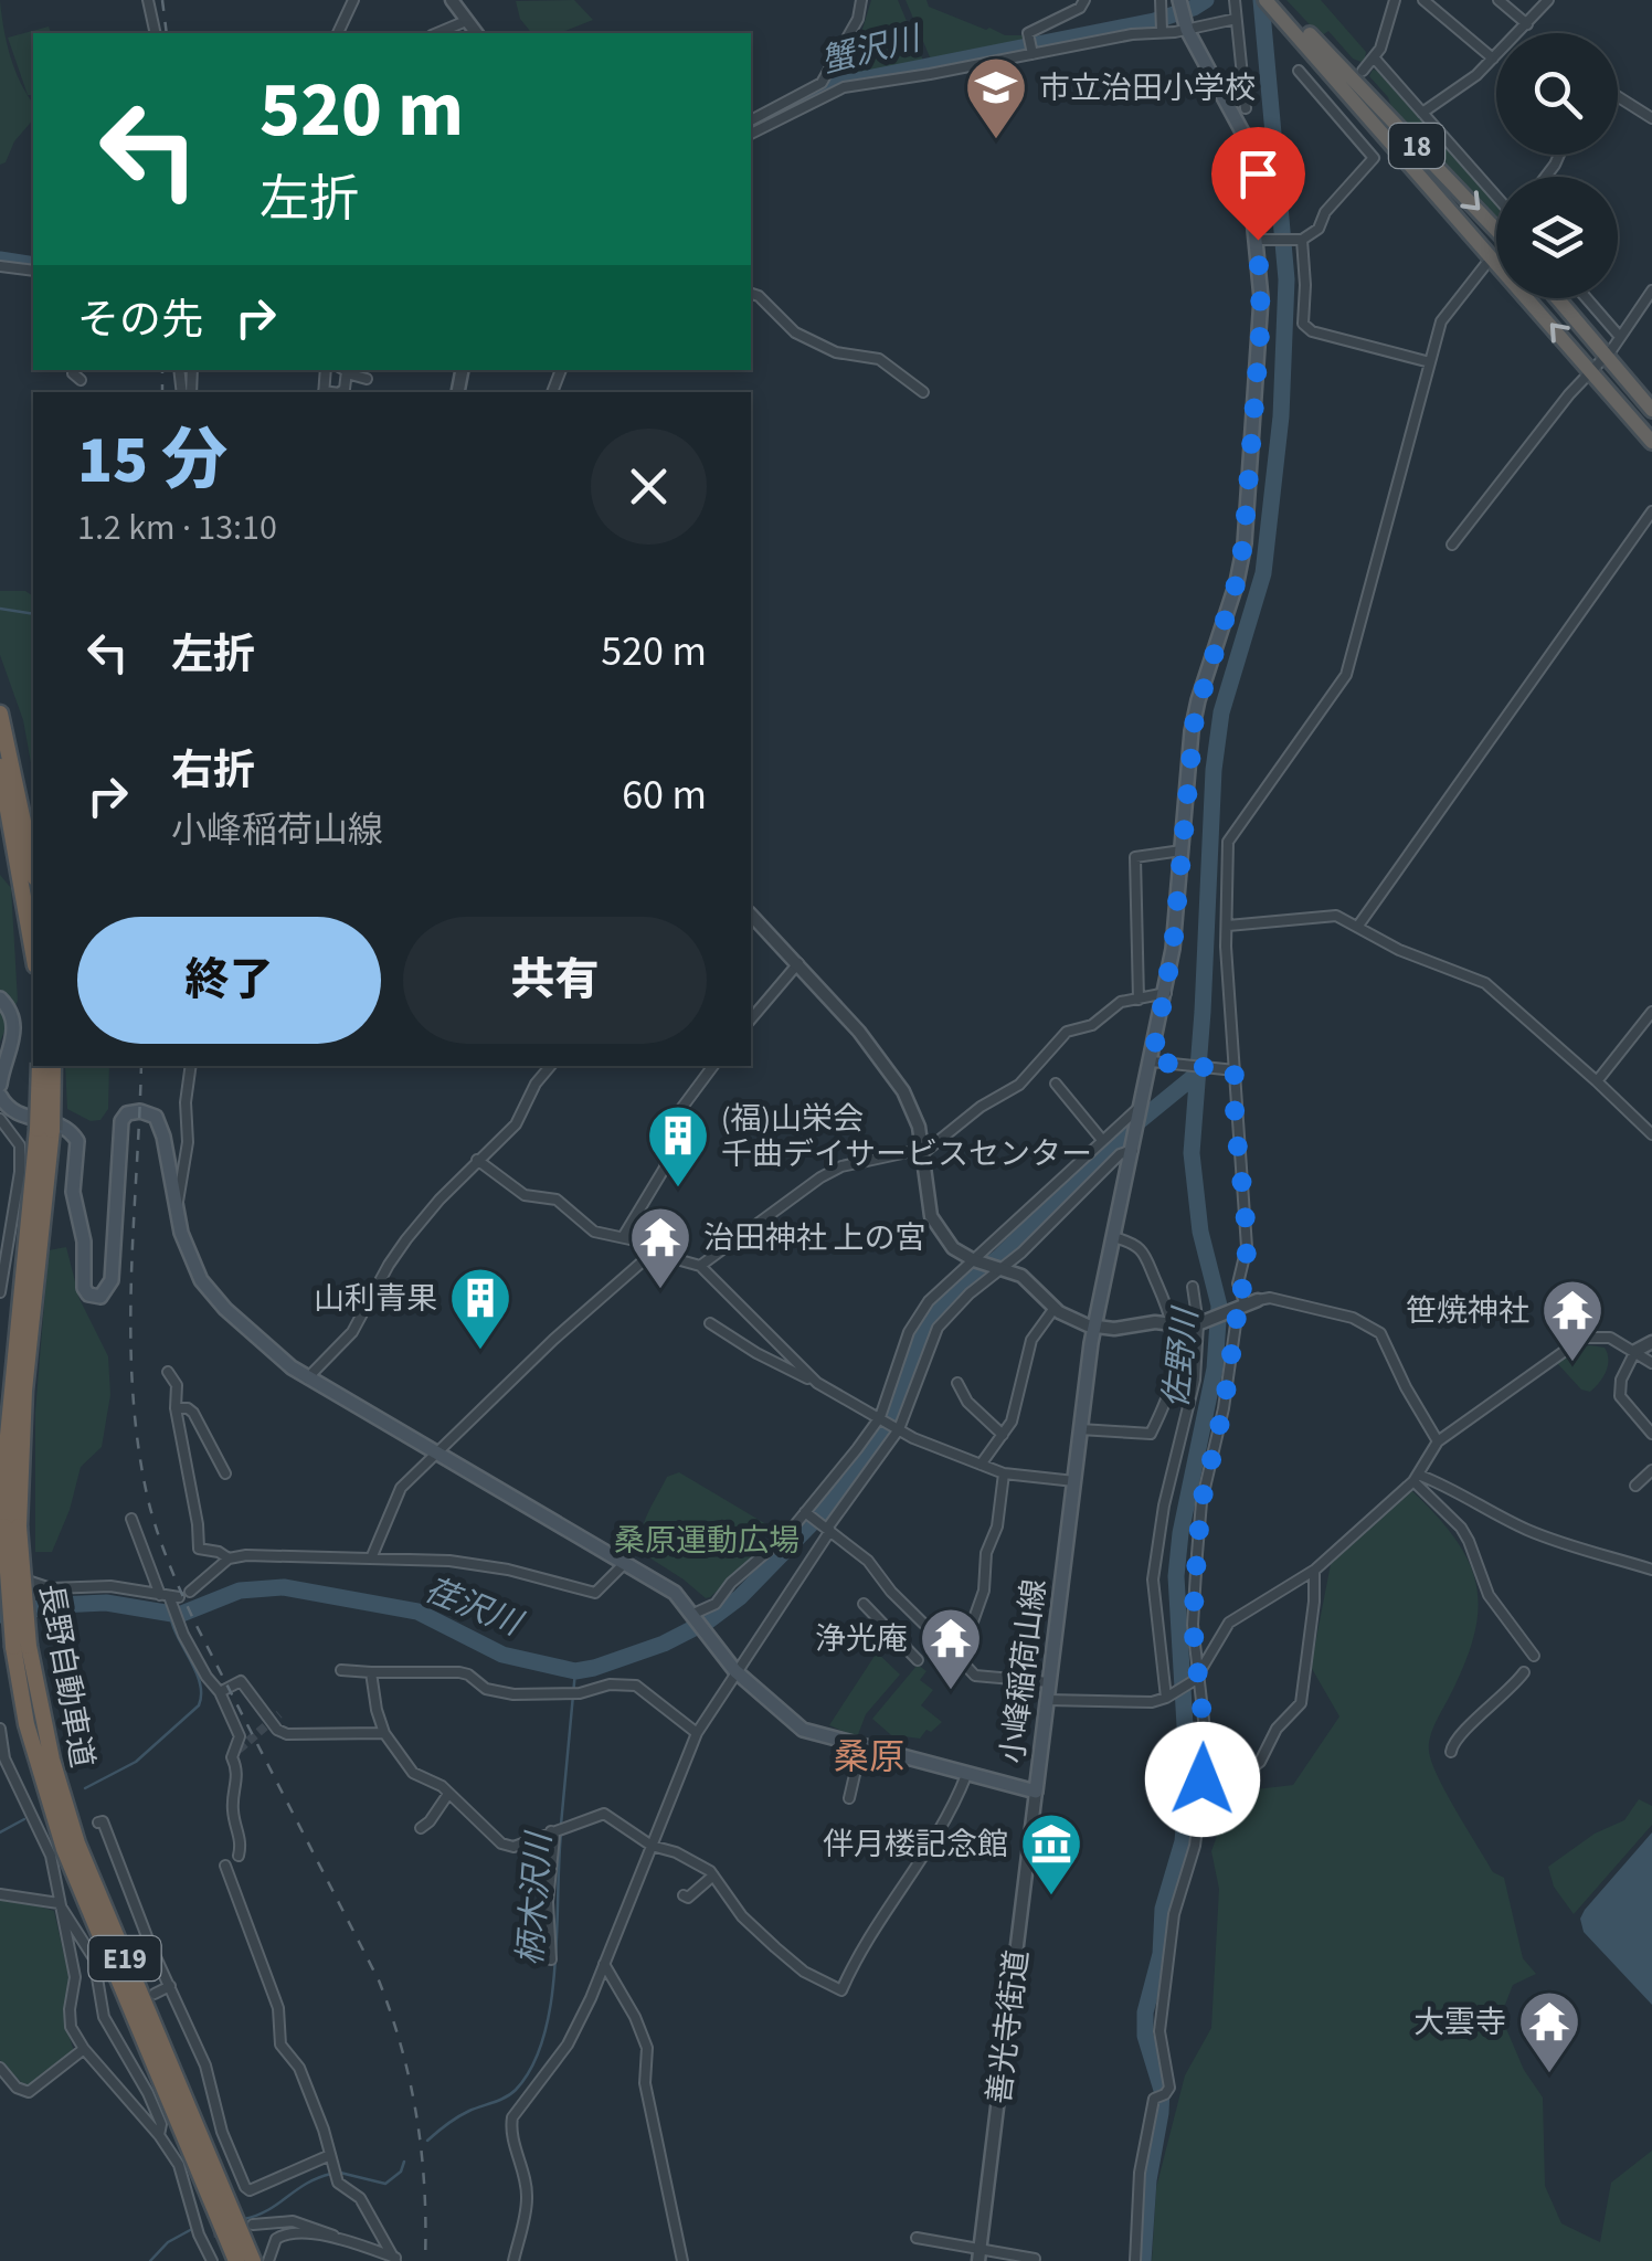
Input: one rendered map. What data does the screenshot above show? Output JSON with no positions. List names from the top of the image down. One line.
{"streets":{"highway":["18","長野自動車道","E19"],"main road":["小峰稲荷山線"],"street":["善光寺街道"]},"crossings":[["小峰稲荷山線","善光寺街道"]],"districts":["桑原"],"water":["蟹沢川","佐野川","荏沢川","柄木沢川"],"parks":["桑原運動広場"],"places":{"school or university":["市立治田小学校"],"building":["(福)山栄会 千曲デイサービスセンター","山利青果"],"temple":["治田神社 上の宮","笹焼神社","浄光庵","大雲寺"],"museum":["伴月楼記念館"]},"page":{"turn":["520 m","左折"],"then":"その先","heading":["15 分","1.2 km · 13:10"],"list":[{"name":"左折","value":"520 m"},{"name":"右折","note":"小峰稲荷山線","value":"60 m"}],"buttons":["終了","共有"]}}
